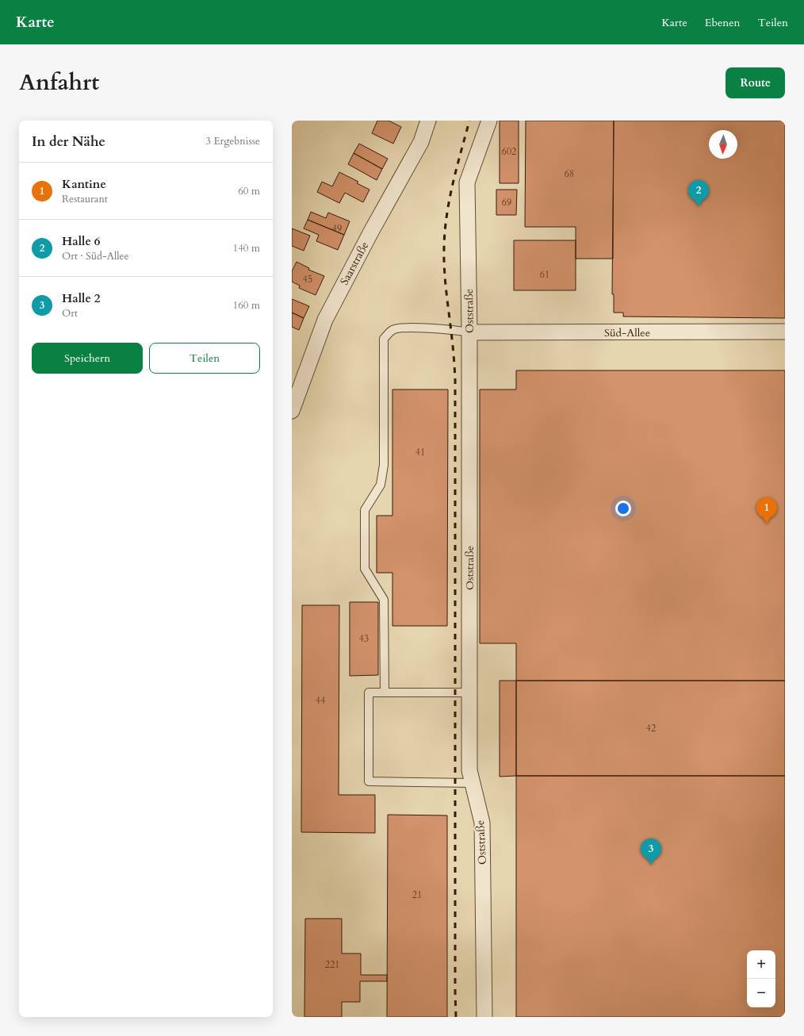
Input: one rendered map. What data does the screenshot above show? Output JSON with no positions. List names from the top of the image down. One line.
{"streets":{"street":["Saarstraße","Oststraße","Süd-Allee"]},"crossings":[["Oststraße","Süd-Allee"]],"house_numbers":["602","68","69","49","61","45","41","43","44","42","21","221"],"north":"bottom","page":{"header":"Karte","nav":["Karte","Ebenen","Teilen"],"title":"Anfahrt","buttons":["Route",["Speichern","Teilen"]],"heading":["In der Nähe","3 Ergebnisse"],"list":[{"mark":"1","name":"Kantine","note":"Restaurant","value":"60 m"},{"mark":"2","name":"Halle 6","note":"Ort · Süd-Allee","value":"140 m"},{"mark":"3","name":"Halle 2","note":"Ort","value":"160 m"}],"pins":["2","1","3"],"map_buttons":["+","−"]}}
